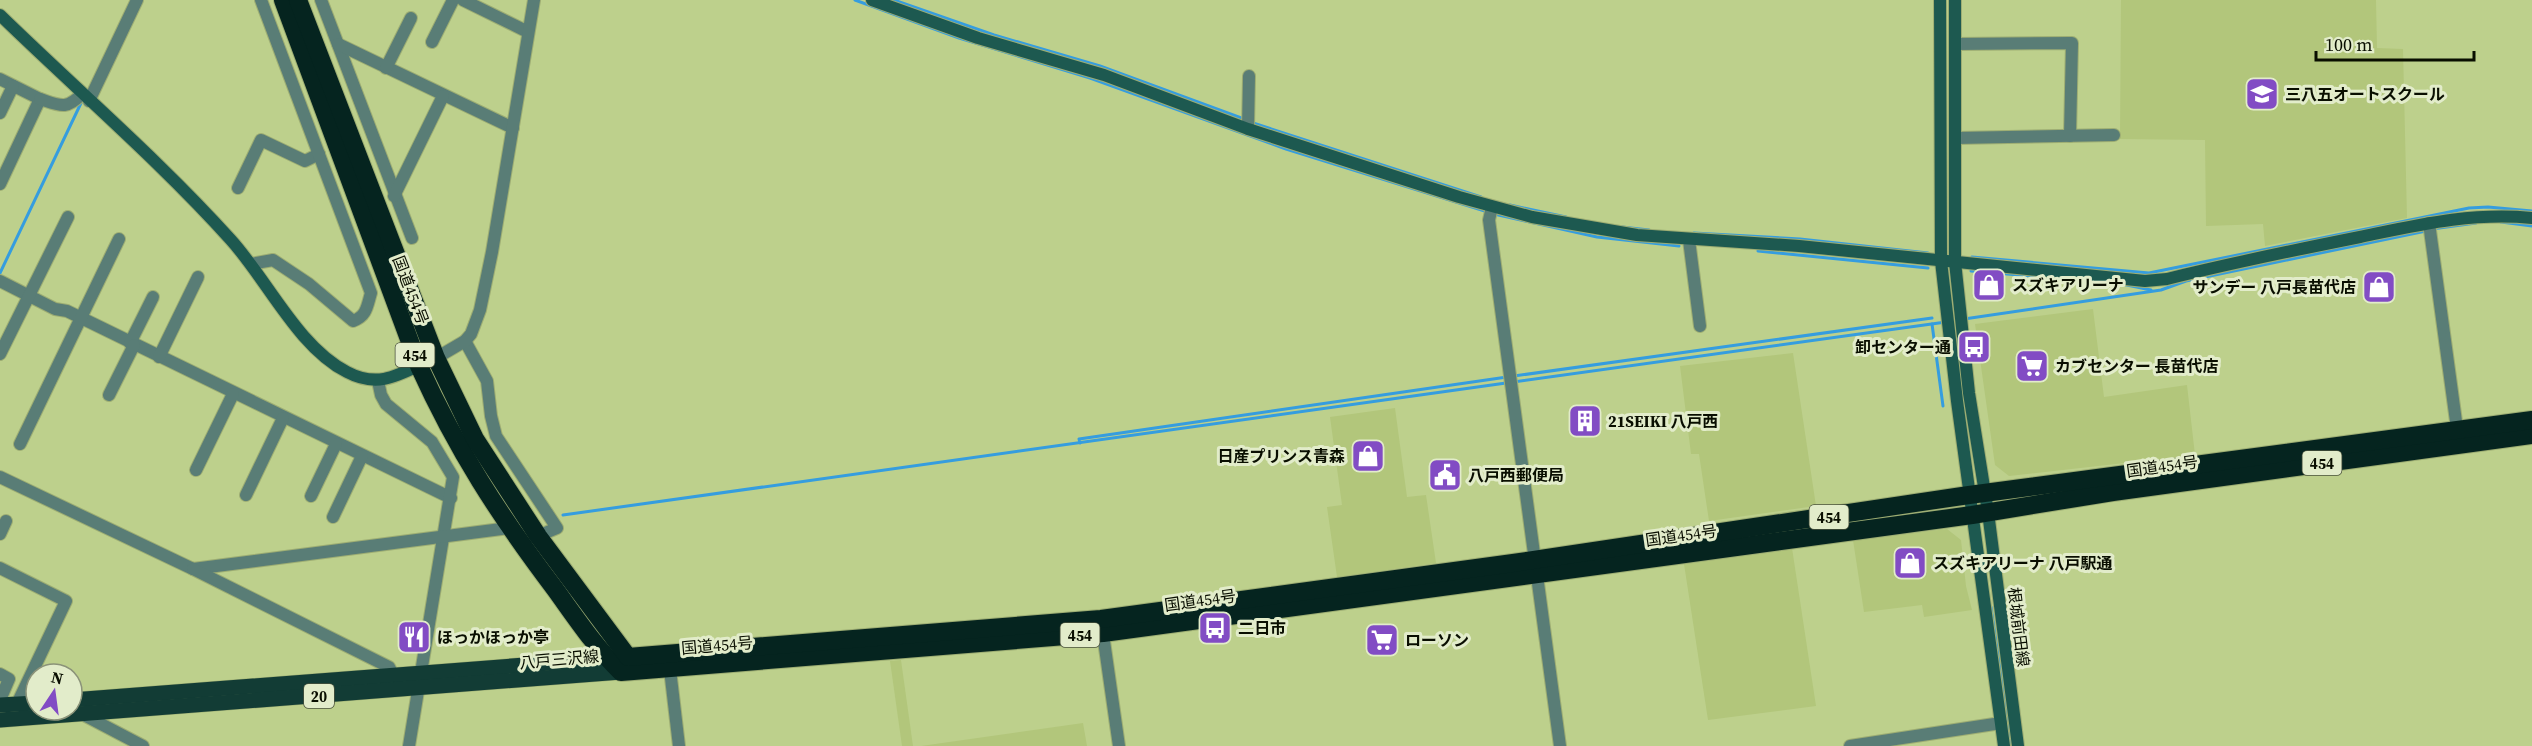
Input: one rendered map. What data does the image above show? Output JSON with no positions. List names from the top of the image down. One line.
{"streets":{"highway":["国道454号","454"],"main road":["八戸三沢線","20"],"street":["根城前田線"]},"crossings":[["国道454号","根城前田線"],["国道454号","八戸三沢線"]],"places":{"school or university":["三八五オートスクール"],"shop":["スズキアリーナ","サンデー 八戸長苗代店","日産プリンス青森","スズキアリーナ 八戸駅通"],"bus stop":["卸センター通","二日市"],"supermarket":["カブセンター 長苗代店","ローソン"],"building":["21SEIKI 八戸西"],"public building":["八戸西郵便局"],"restaurant":["ほっかほっか亭"]},"scale_bar":"100 m","north":"top"}
